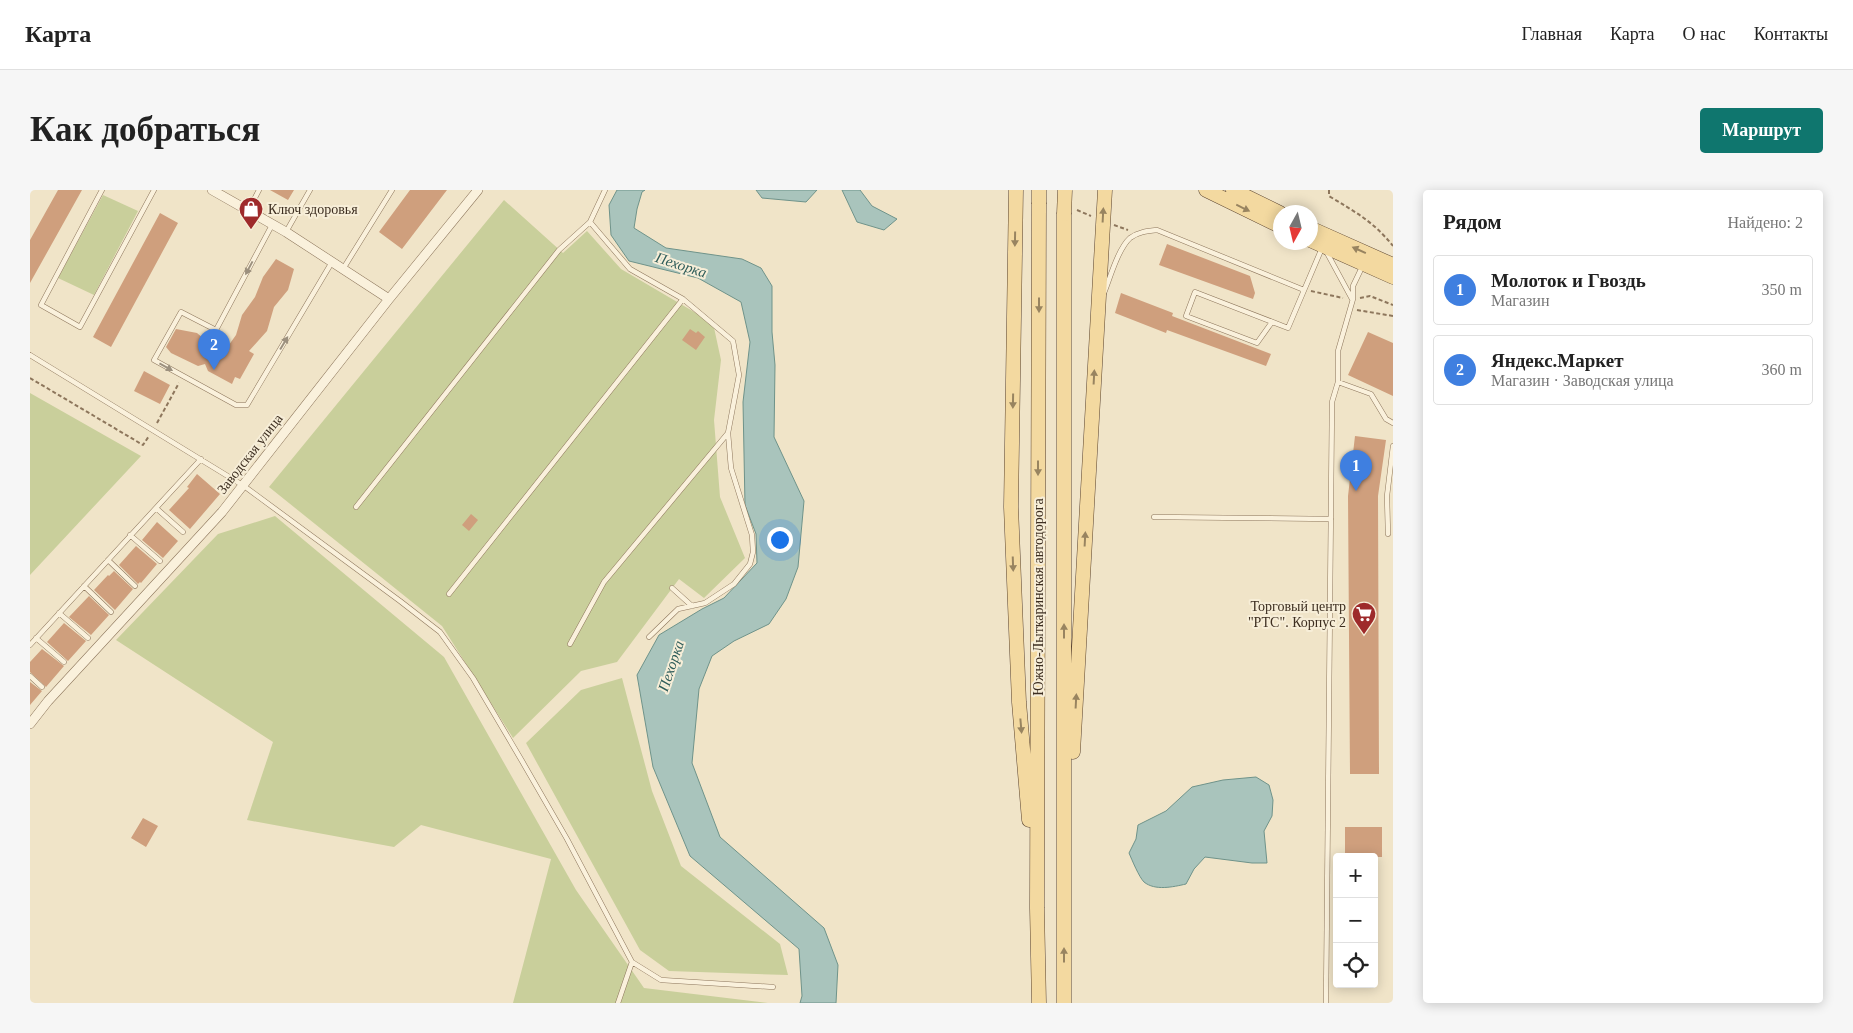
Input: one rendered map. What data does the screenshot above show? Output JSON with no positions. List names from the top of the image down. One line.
{"streets":{"main road":["Южно-Лыткаринская автодорога"],"street":["Заводская улица"]},"water":["Пехорка"],"places":{"shop":["Ключ здоровья"],"supermarket":["Торговый центр \"РТС\". Корпус 2"]},"north":"bottom","page":{"header":"Карта","nav":["Главная","Карта","О нас","Контакты"],"buttons":"Маршрут","title":"Как добраться","heading":["Рядом","Найдено: 2"],"list":[{"mark":"1","name":"Молоток и Гвоздь","note":"Магазин","value":"350 m"},{"mark":"2","name":"Яндекс.Маркет","note":"Магазин · Заводская улица","value":"360 m"}],"pins":["2","1"],"map_buttons":["+","−"]}}
